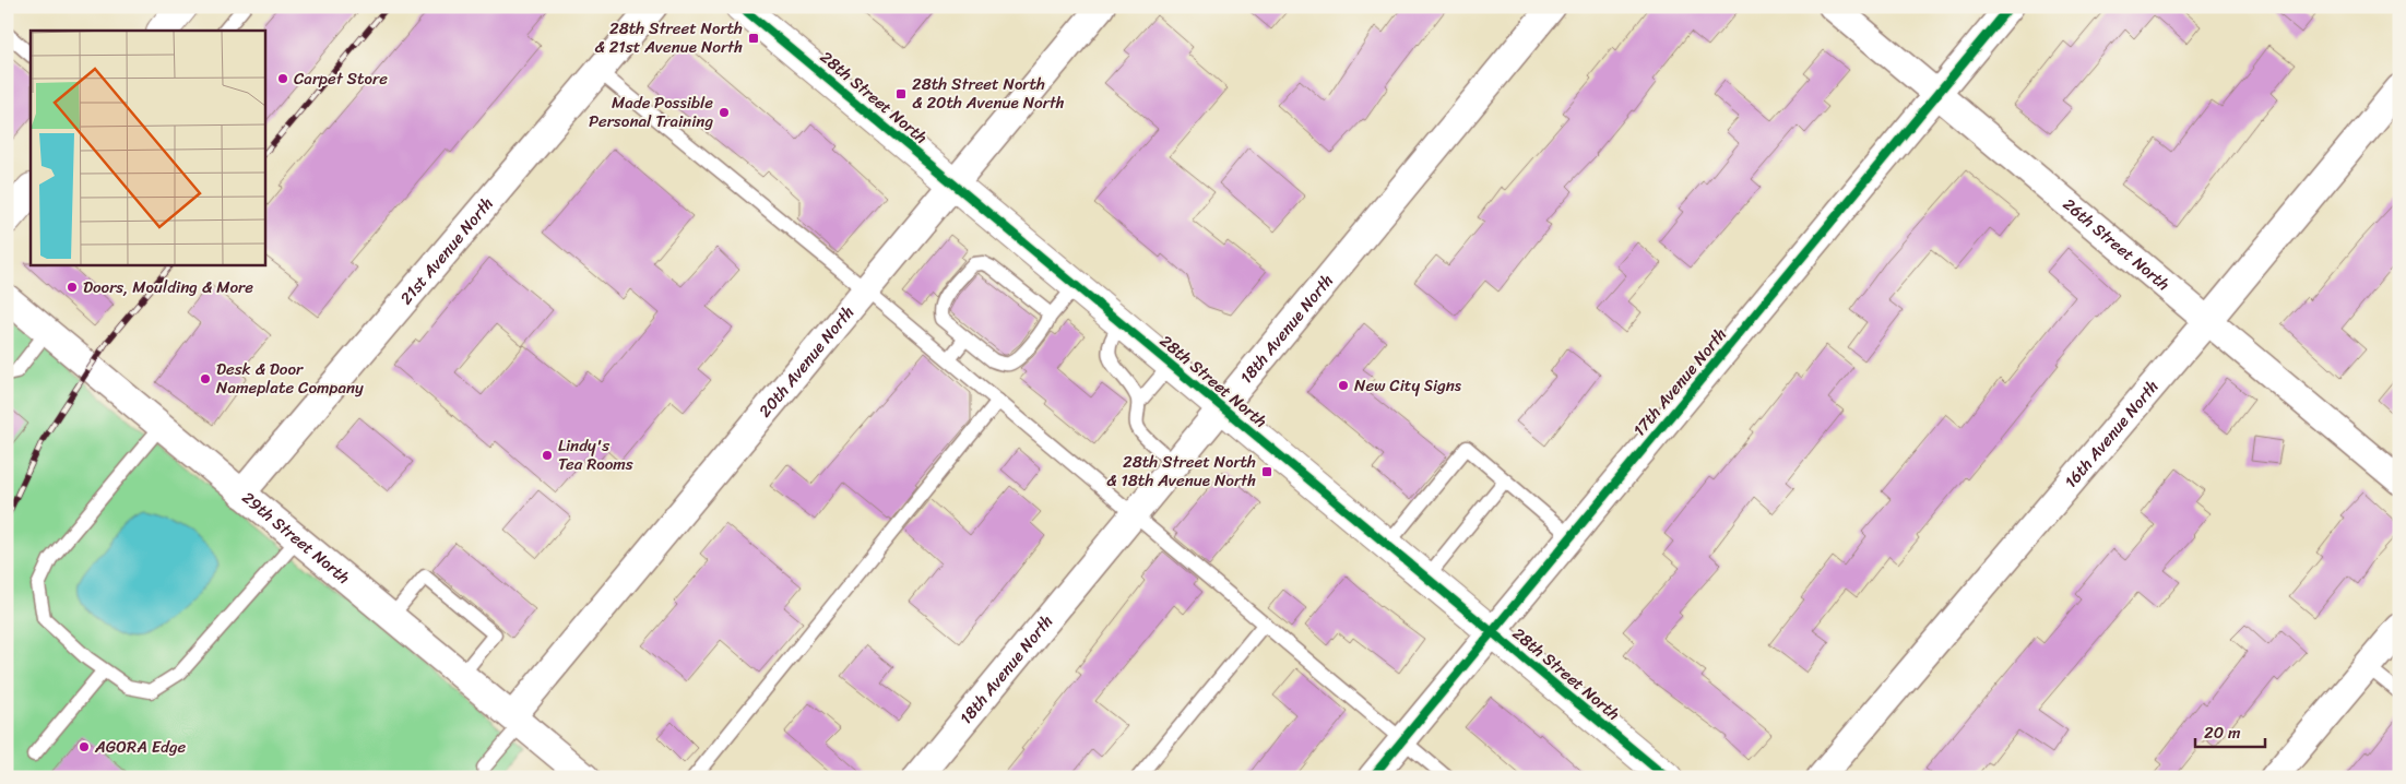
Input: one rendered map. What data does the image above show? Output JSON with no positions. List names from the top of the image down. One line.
{"streets":{"street":["28th Street North","26th Street North","21st Avenue North","18th Avenue North","20th Avenue North","17th Avenue North","16th Avenue North","29th Street North"]},"crossings":[["28th Street North","18th Avenue North"],["28th Street North","20th Avenue North"],["28th Street North","17th Avenue North"],["26th Street North","17th Avenue North"],["26th Street North","16th Avenue North"],["21st Avenue North","29th Street North"],["20th Avenue North","29th Street North"]],"places":{"transit":["28th Street North & 21st Avenue North","28th Street North & 20th Avenue North","28th Street North & 18th Avenue North"],"other":["Carpet Store","Made Possible Personal Training","Doors, Moulding & More","Desk & Door Nameplate Company","New City Signs","Lindy's Tea Rooms","AGORA Edge"]},"scale_bar":"20 m"}
